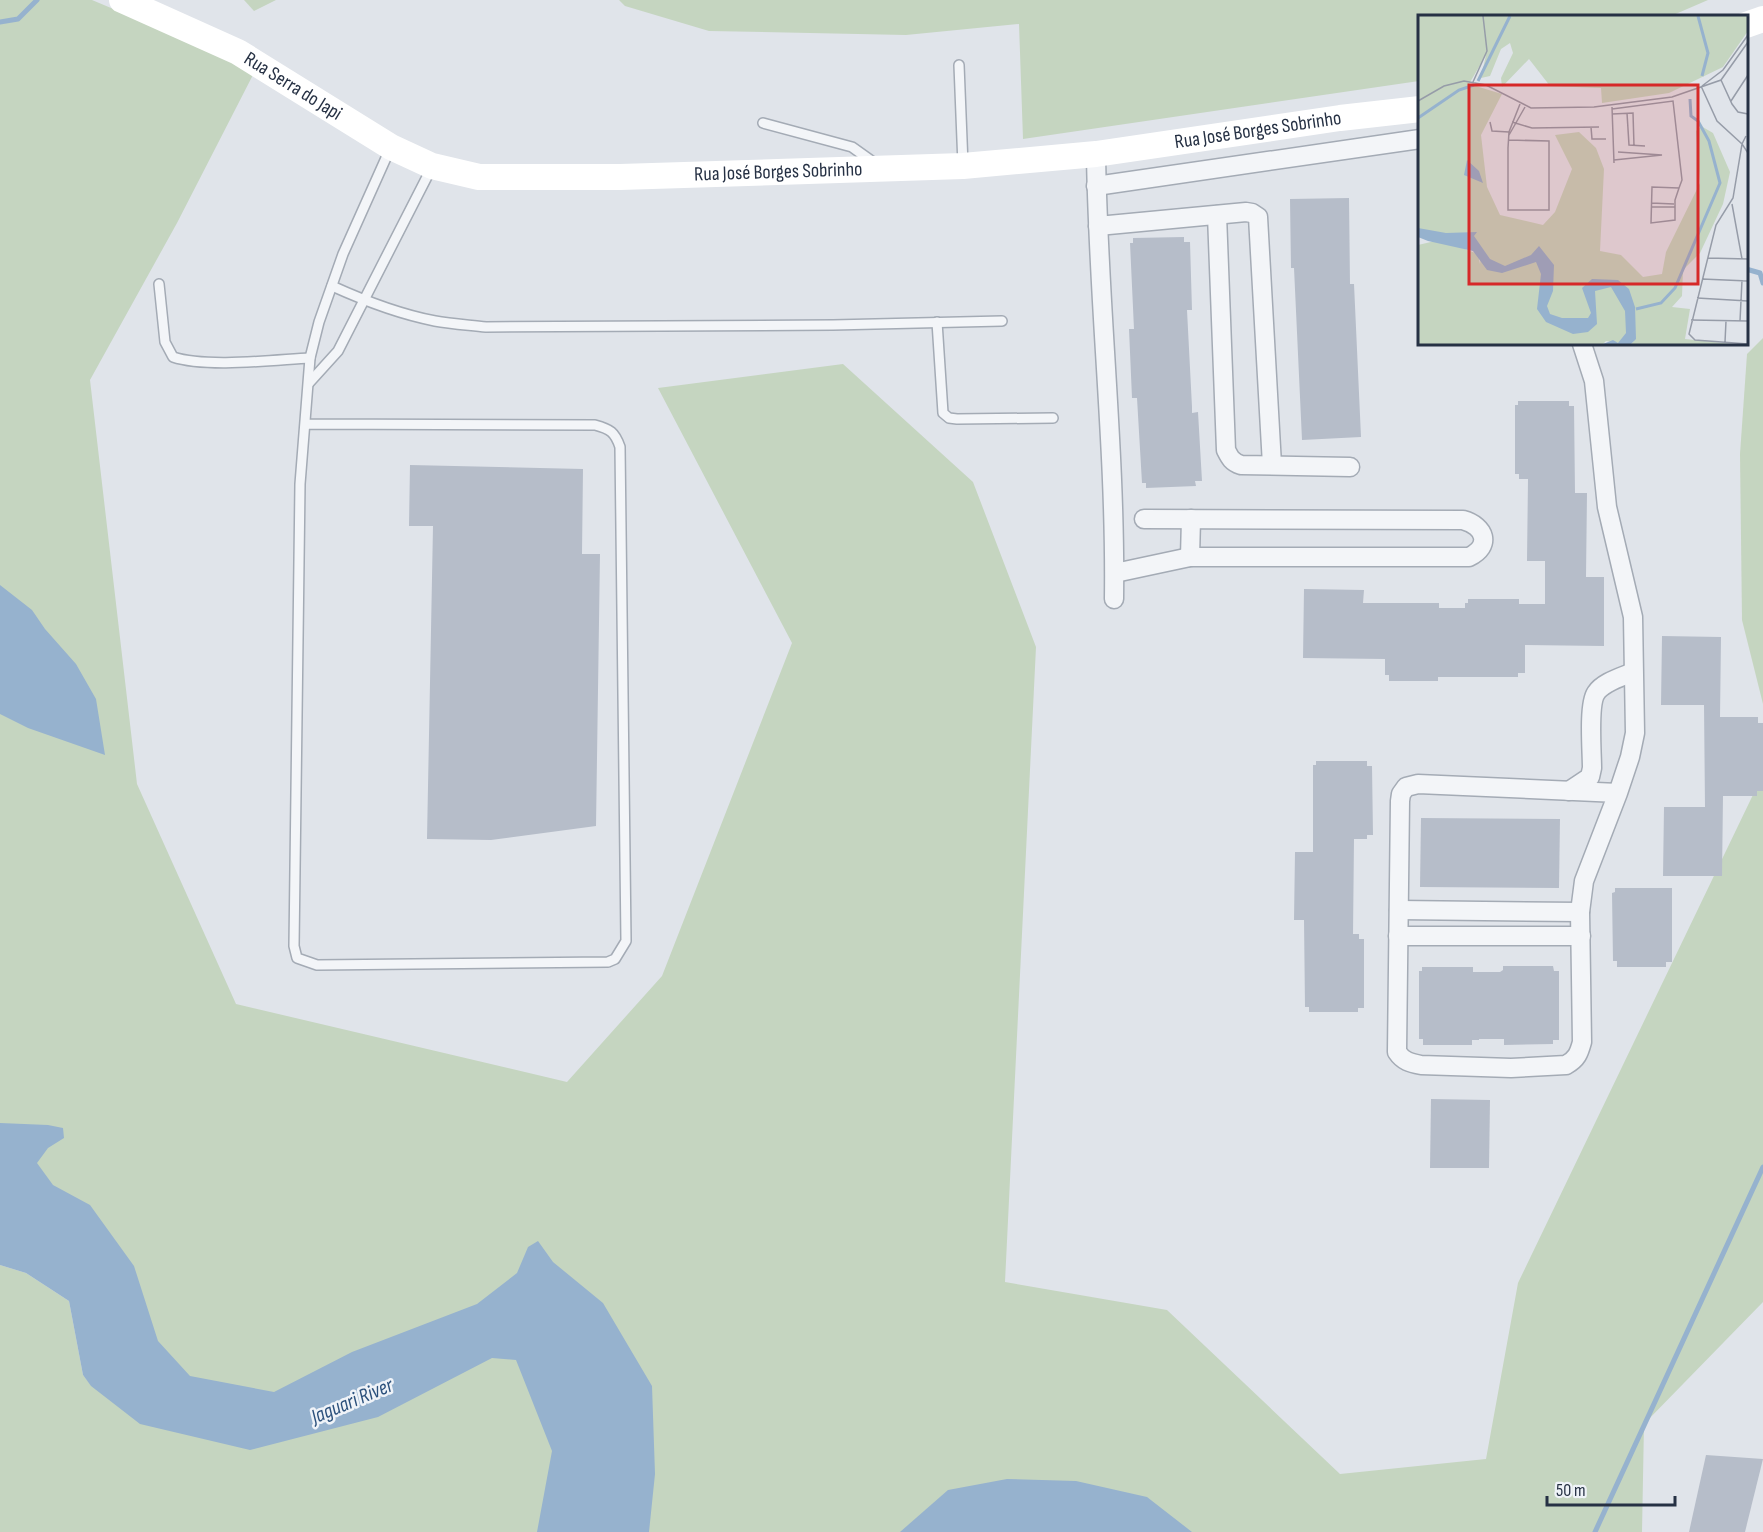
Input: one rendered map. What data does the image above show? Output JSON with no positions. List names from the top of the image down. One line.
{"streets":{"street":["Rua Serra do Japi","Rua José Borges Sobrinho"]},"crossings":[["Rua Serra do Japi","Rua José Borges Sobrinho"]],"water":["Jaguari River"],"scale_bar":"50 m"}
